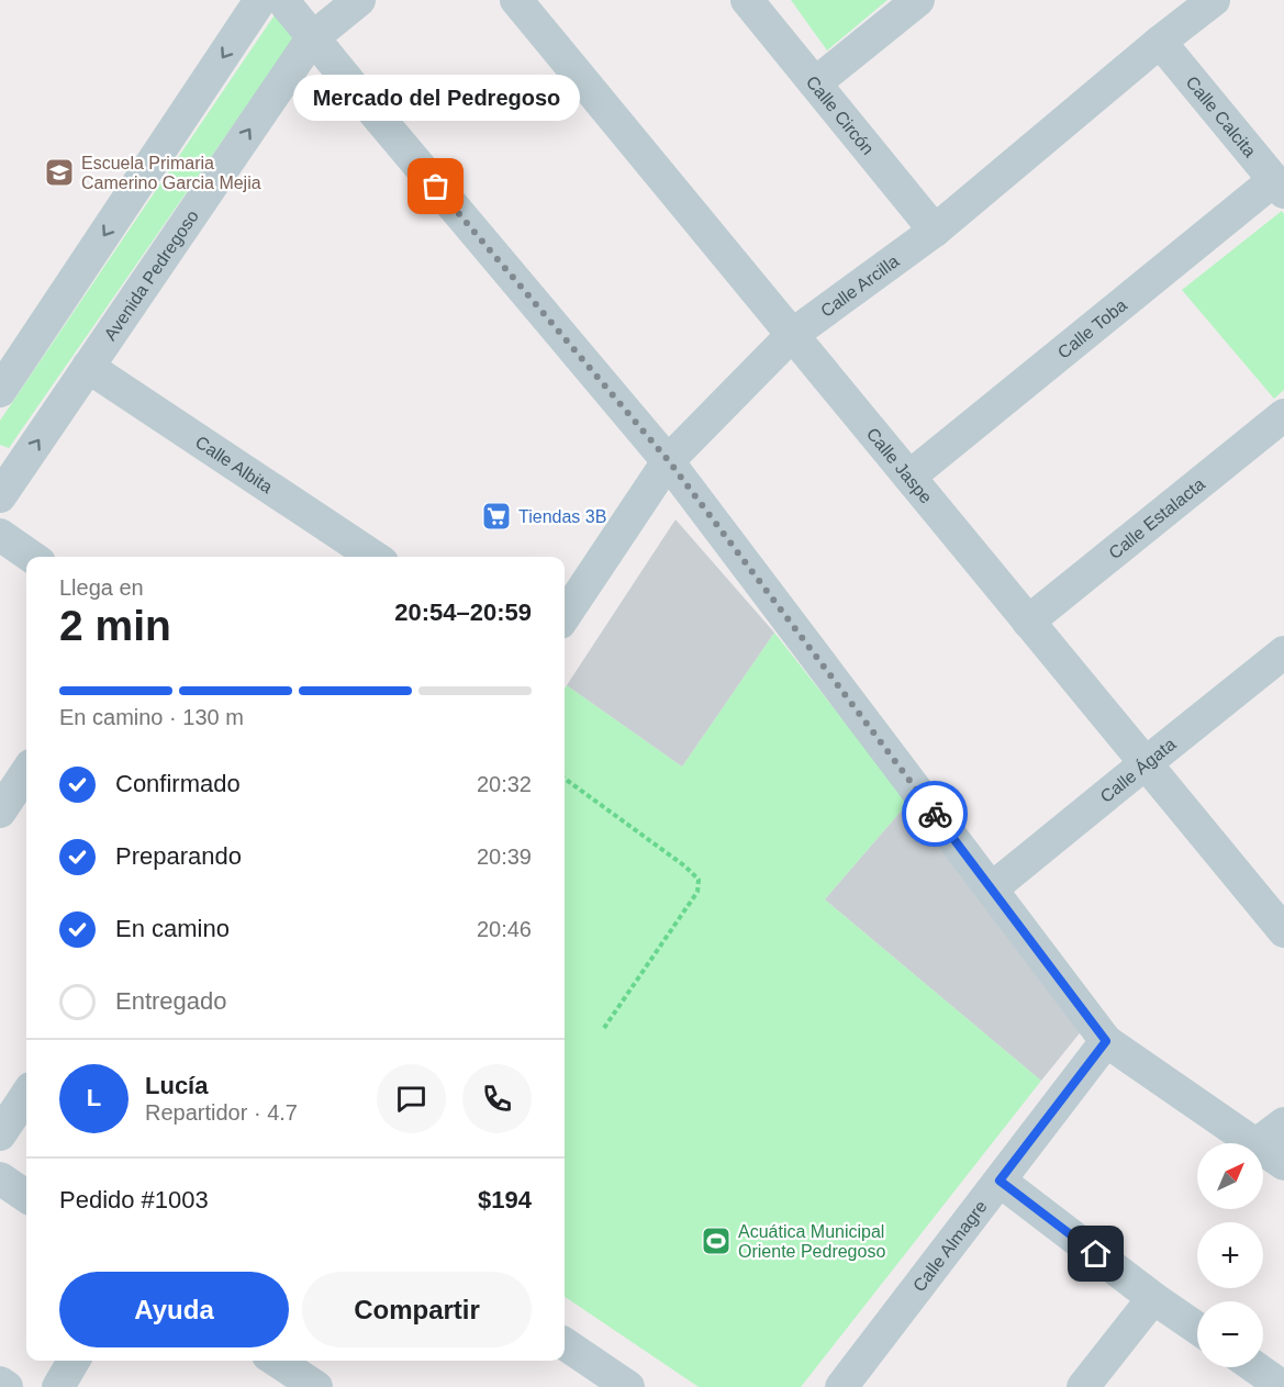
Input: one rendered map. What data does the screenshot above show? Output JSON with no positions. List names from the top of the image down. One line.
{"streets":{"street":["Calle Circón","Calle Calcita","Avenida Pedregoso","Calle Arcilla","Calle Toba","Calle Albita","Calle Jaspe","Calle Estalacta","Calle Ágata","Calle Almagre"]},"crossings":[["Calle Circón","Calle Arcilla"],["Calle Calcita","Calle Arcilla"],["Calle Calcita","Calle Toba"],["Avenida Pedregoso","Calle Albita"],["Calle Arcilla","Calle Jaspe"],["Calle Toba","Calle Jaspe"],["Calle Jaspe","Calle Estalacta"],["Calle Jaspe","Calle Ágata"]],"places":{"school or university":["Escuela Primaria Camerino Garcia Mejia"],"other":["Mercado del Pedregoso"],"supermarket":["Tiendas 3B"],"sports":["Acuática Municipal Oriente Pedregoso"]},"north":"top right","page":{"bubble":"Mercado del Pedregoso","heading":["2 min","Llega en","20:54–20:59"],"panel":["Lucía","Repartidor · 4.7","Pedido #1003","$194"],"bar":"En camino · 130 m","list":[["Confirmado","20:32"],["Preparando","20:39"],["En camino","20:46"],"Entregado"],"round":"L","map_buttons":["+","−"],"buttons":["Ayuda","Compartir"]}}
